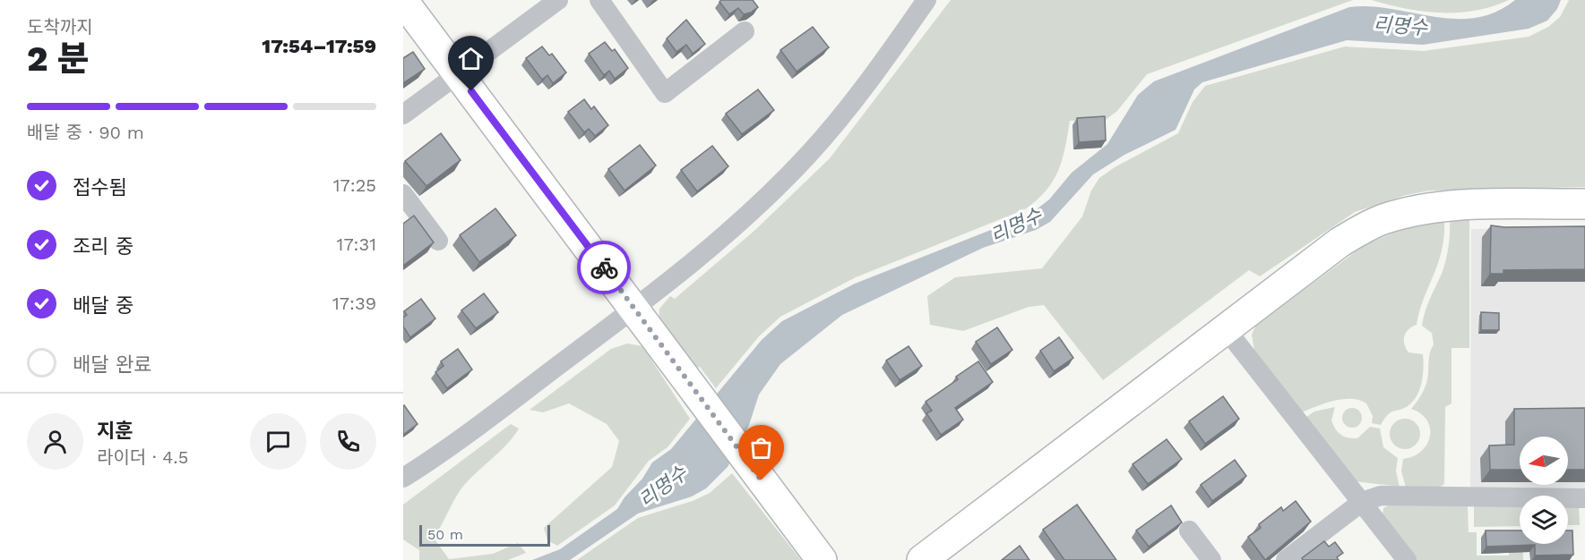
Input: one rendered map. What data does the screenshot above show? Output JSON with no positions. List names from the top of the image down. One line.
{"water":["리명수"],"scale_bar":"50 m","north":"left","page":{"heading":["2 분","도착까지","17:54–17:59"],"panel":["지훈","라이더 · 4.5"],"bar":"배달 중 · 90 m","list":[["접수됨","17:25"],["조리 중","17:31"],["배달 중","17:39"],"배달 완료"],"scale":"50 m"}}
